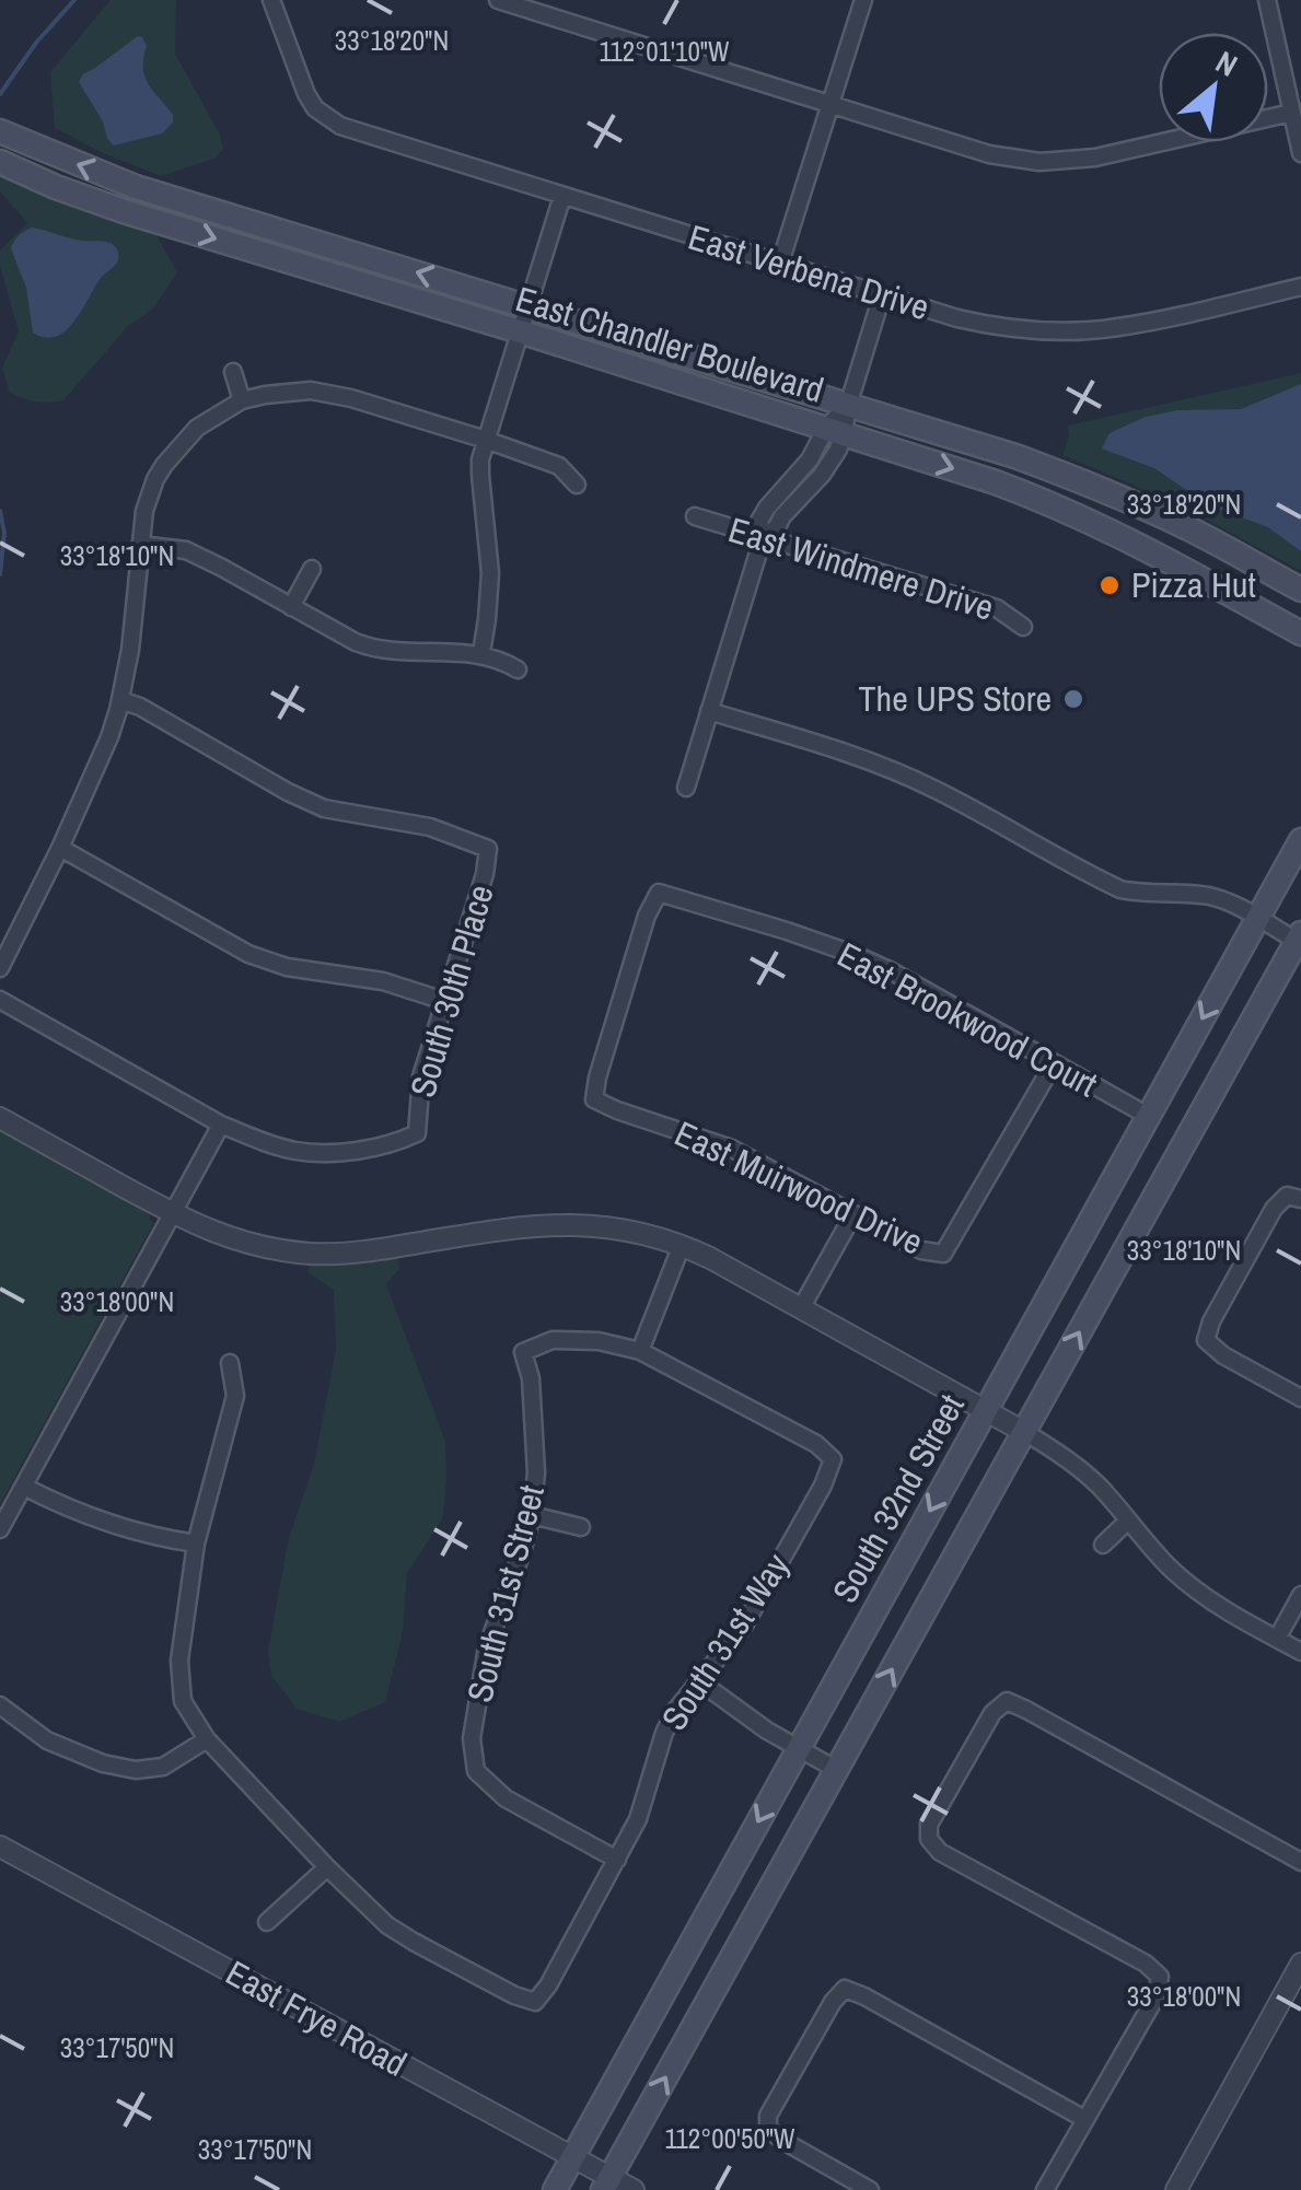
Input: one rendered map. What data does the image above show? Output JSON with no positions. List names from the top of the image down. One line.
{"streets":{"main road":["East Chandler Boulevard","South 32nd Street"],"street":["East Verbena Drive","East Windmere Drive","South 30th Place","East Brookwood Court","East Muirwood Drive","South 31st Street","South 31st Way","East Frye Road"]},"crossings":[["East Brookwood Court","East Muirwood Drive"],["East Brookwood Court","South 32nd Street"],["South 32nd Street","East Frye Road"],["South 31st Street","South 31st Way"]],"places":["Pizza Hut","The UPS Store"],"north":"top right","coordinates":["33°18'20\"N","112°01'10\"W","33°18'10\"N","33°18'00\"N","33°17'50\"N","112°00'50\"W"]}
